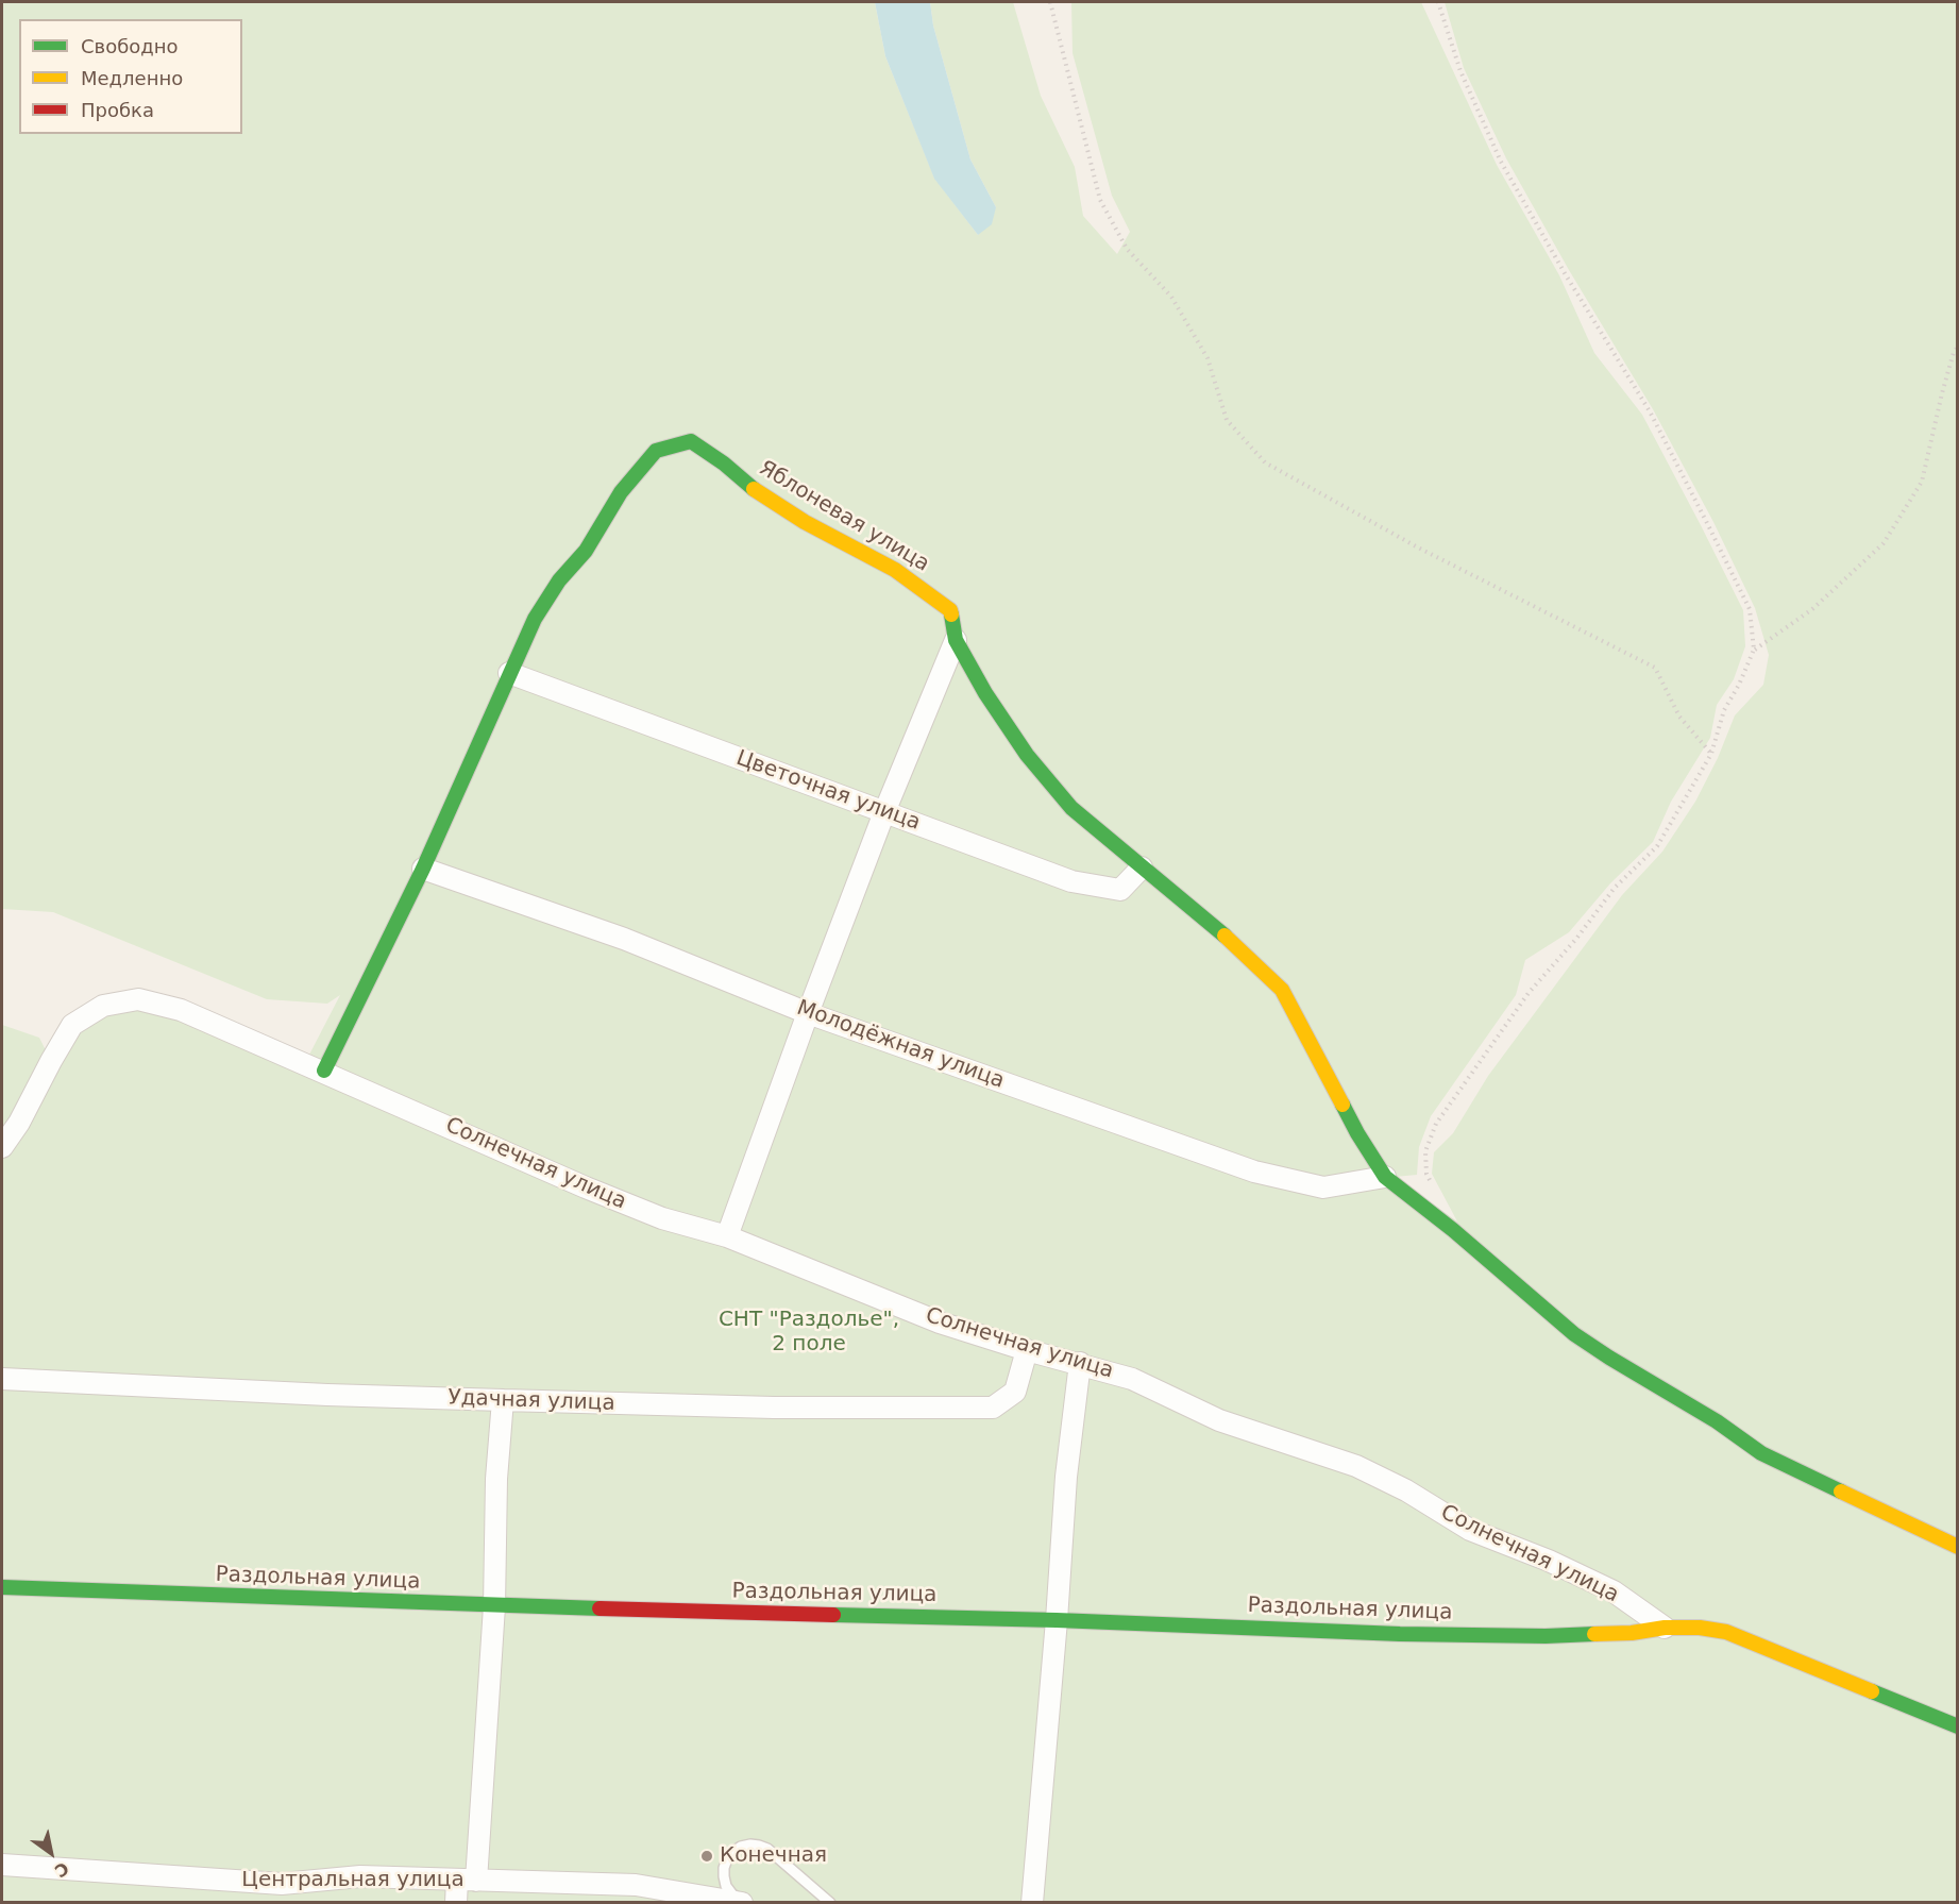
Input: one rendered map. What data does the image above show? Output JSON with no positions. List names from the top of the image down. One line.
{"streets":{"street":["Яблоневая улица","Цветочная улица","Молодёжная улица","Солнечная улица","Удачная улица","Раздольная улица","Центральная улица"]},"crossings":[["Яблоневая улица","Цветочная улица"],["Яблоневая улица","Молодёжная улица"],["Солнечная улица","Удачная улица"],["Солнечная улица","Раздольная улица"]],"parks":["СНТ \"Раздолье\", 2 поле"],"places":["Конечная"],"legend":["Свободно","Медленно","Пробка"],"north":"bottom right"}
